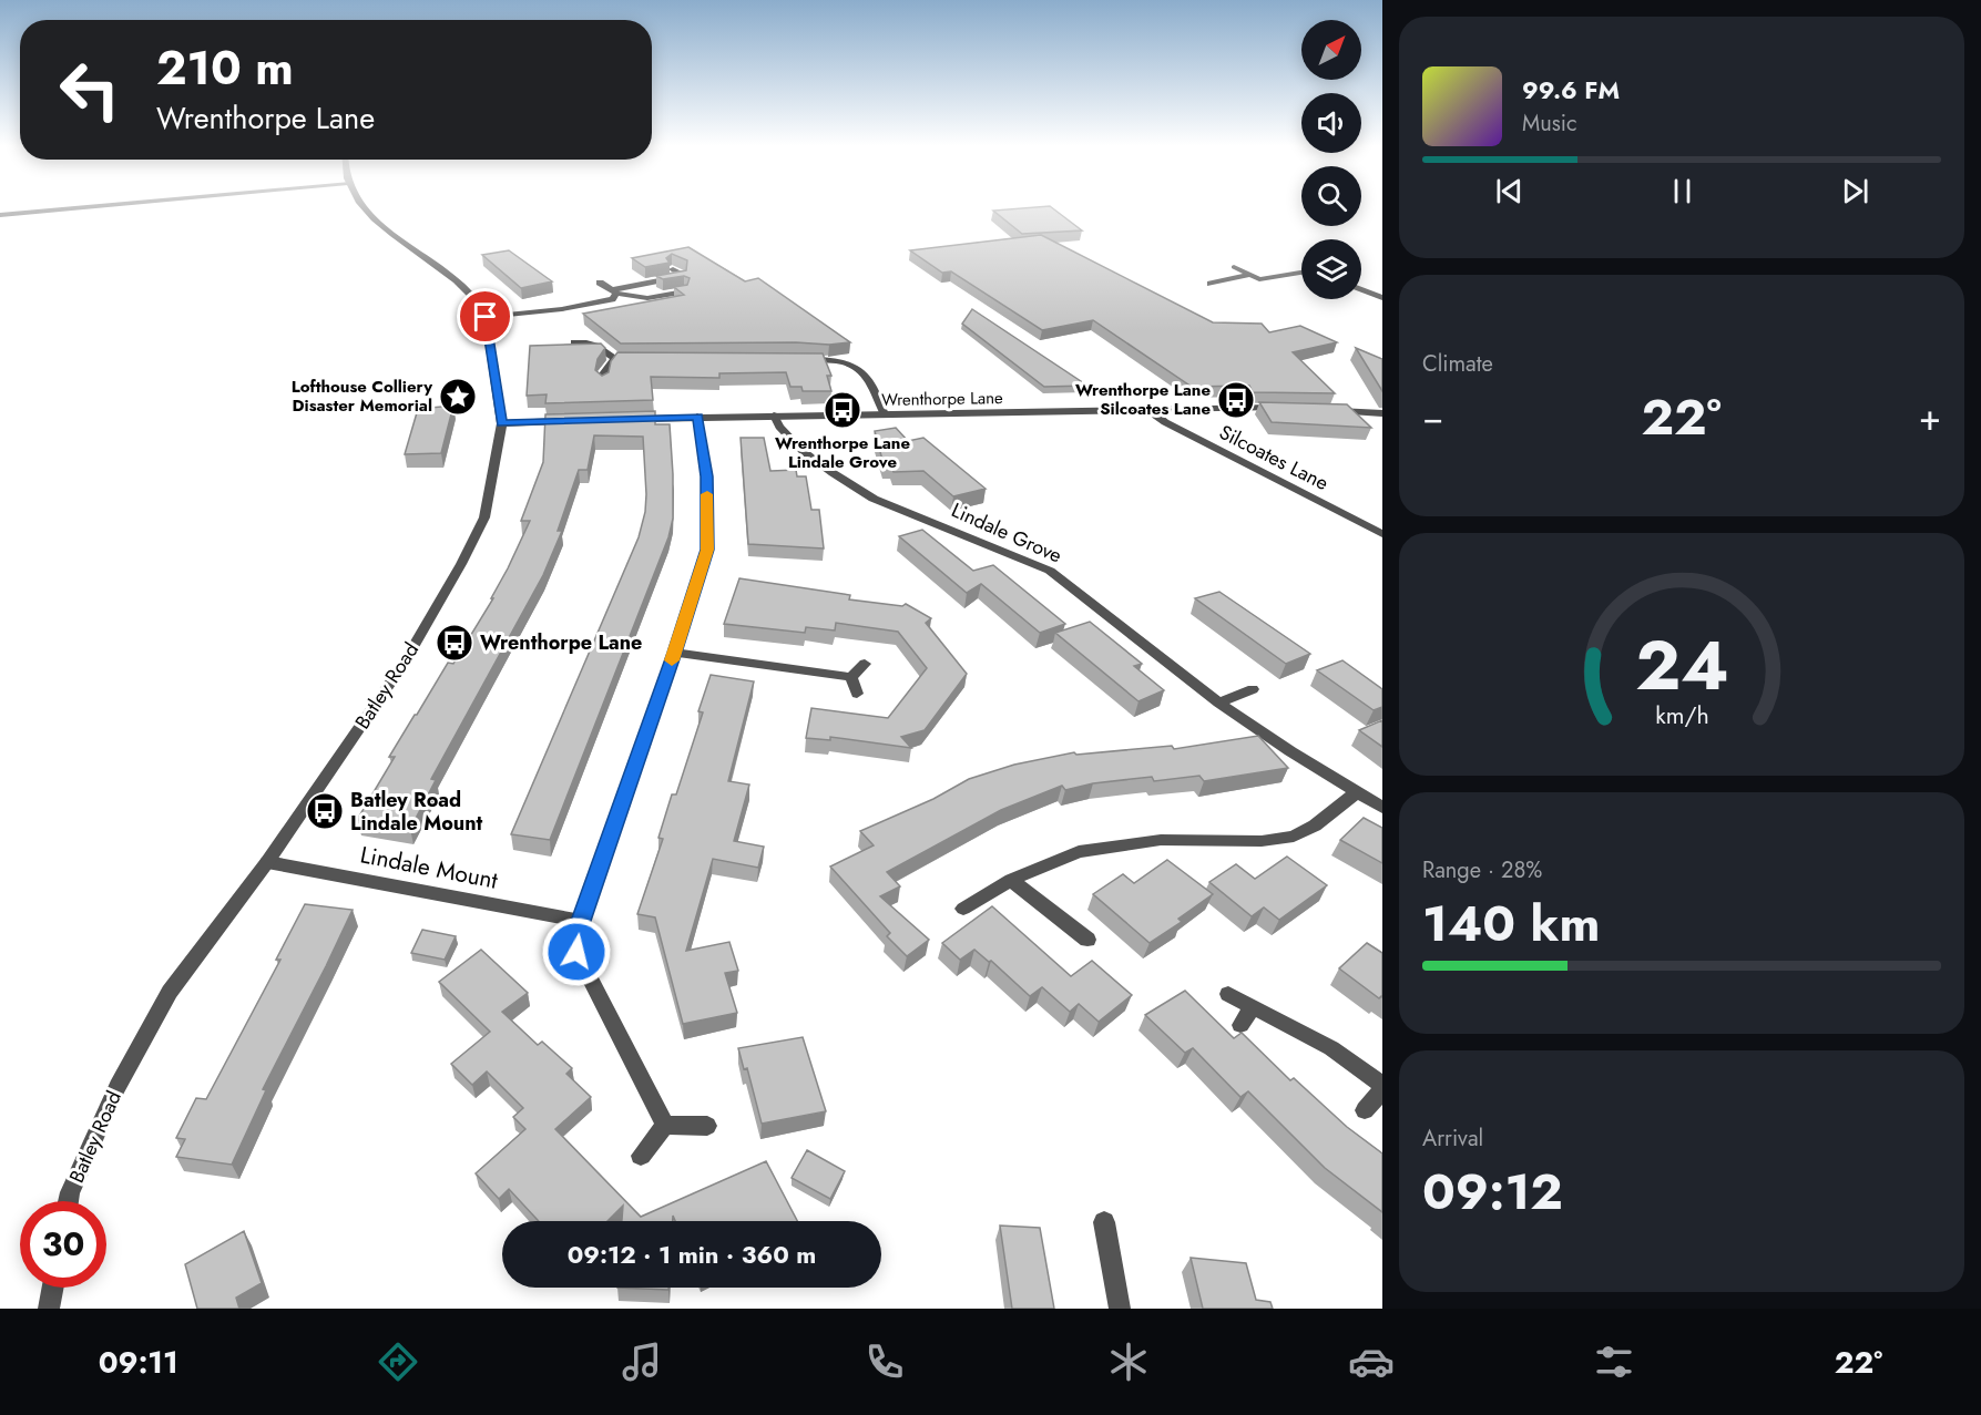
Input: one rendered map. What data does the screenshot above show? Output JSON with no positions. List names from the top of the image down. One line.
{"streets":{"street":["Wrenthorpe Lane","Silcoates Lane","Lindale Grove","Batley Road","Lindale Mount"]},"crossings":[["Wrenthorpe Lane","Silcoates Lane"],["Wrenthorpe Lane","Lindale Grove"],["Batley Road","Lindale Mount"]],"places":{"place":["Lofthouse Colliery Disaster Memorial"],"bus stop":["Wrenthorpe Lane Silcoates Lane","Wrenthorpe Lane Lindale Grove","Wrenthorpe Lane","Batley Road Lindale Mount"]},"north":"top right","page":{"turn":["210 m","Wrenthorpe Lane"],"song":["99.6 FM","Music"],"tile":["Climate",["Range · 28%","140 km"],["Arrival","09:12"]],"heat":["−","22°","+"],"limit":"30","trip":"09:12 · 1 min · 360 m","tabs":["09:11","22°"],"gauge":["24","km/h"]}}
